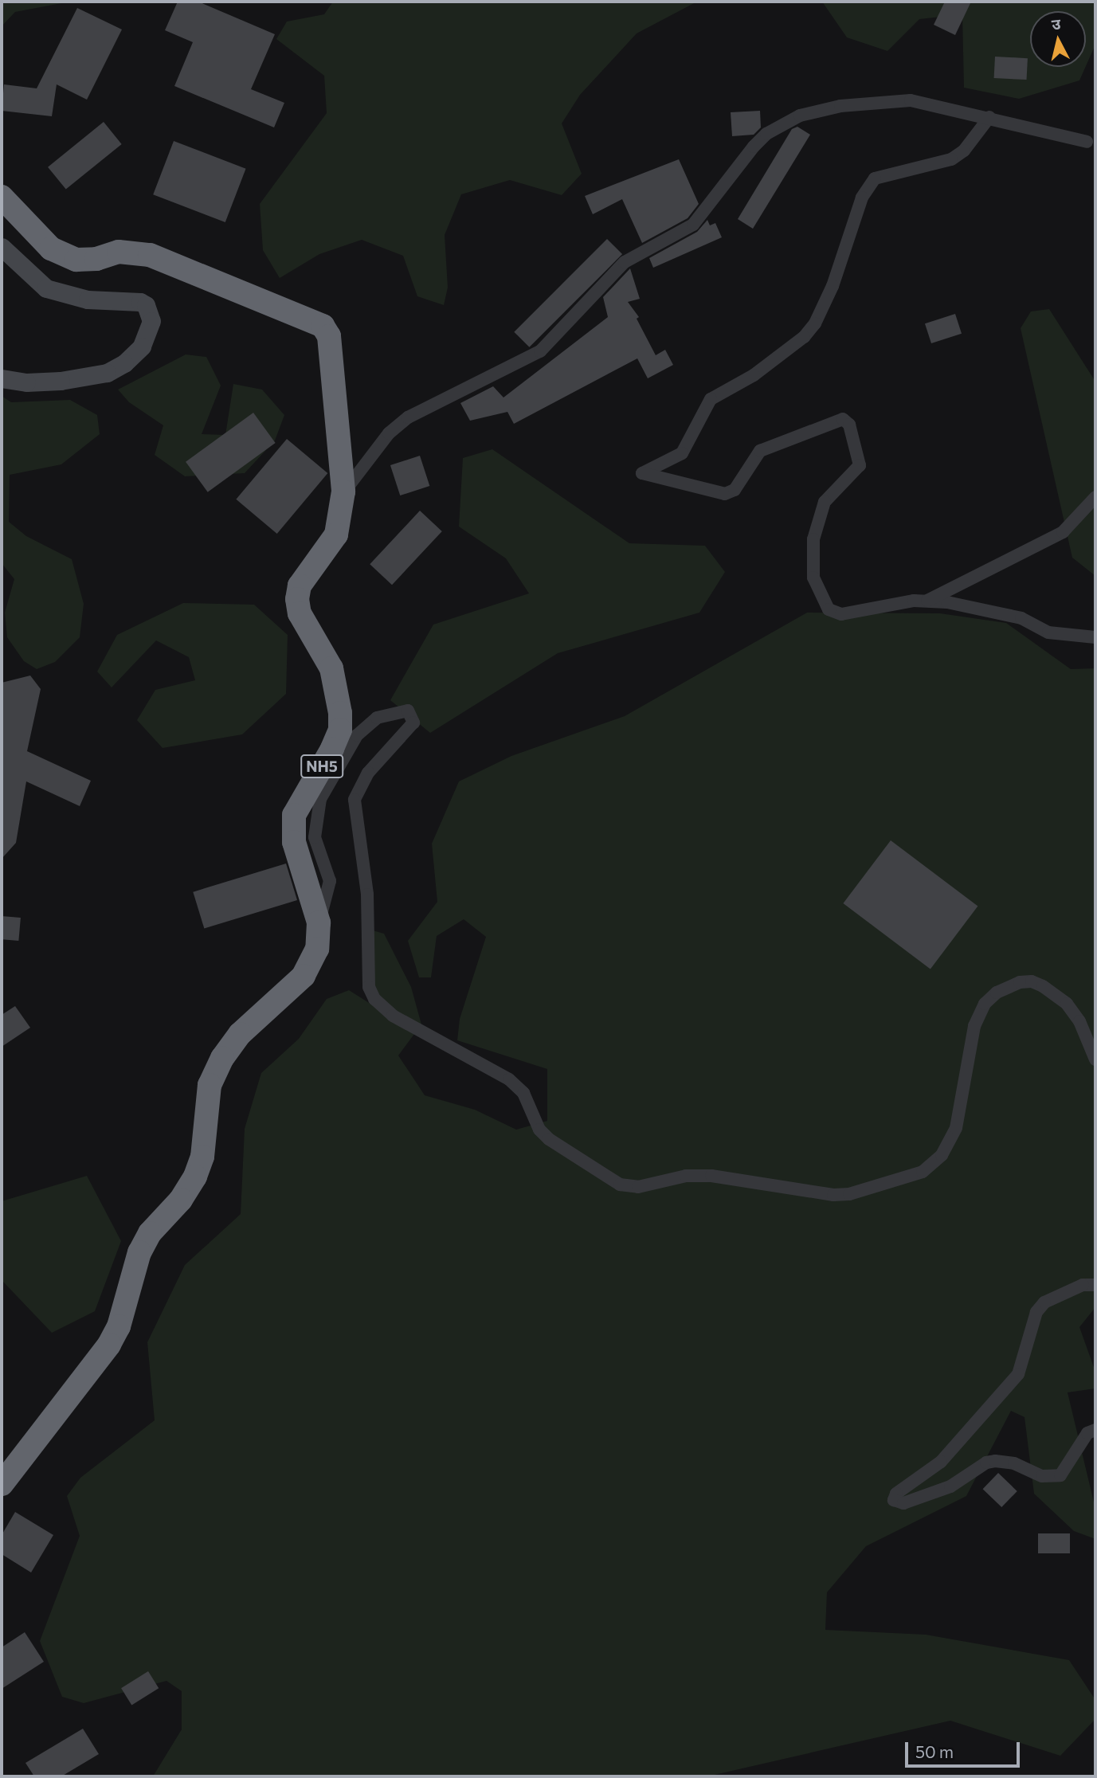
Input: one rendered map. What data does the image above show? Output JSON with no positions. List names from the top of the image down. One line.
{"streets":{"highway":["NH5"]},"scale_bar":"50 m","north":"top"}
